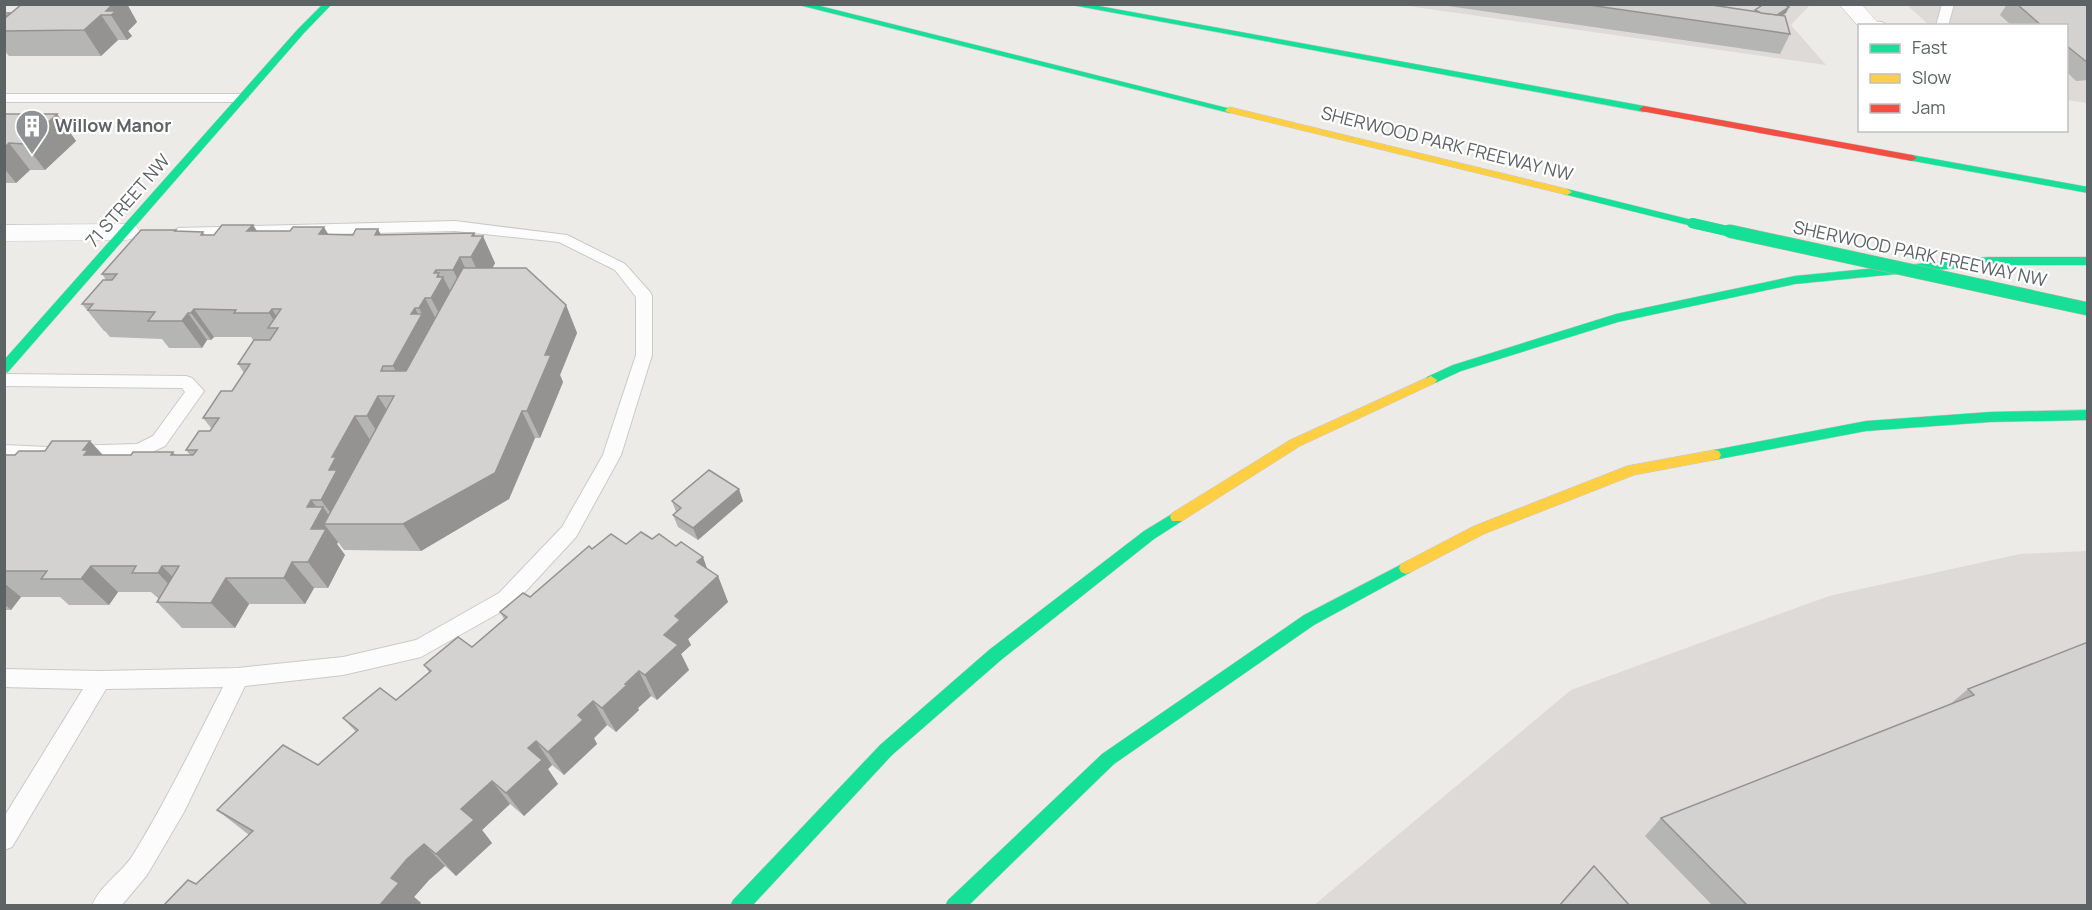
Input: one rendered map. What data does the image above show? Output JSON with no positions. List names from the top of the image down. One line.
{"streets":{"main road":["SHERWOOD PARK FREEWAY NW","71 STREET NW"]},"places":{"building":["Willow Manor"]},"legend":["Fast","Slow","Jam"]}
